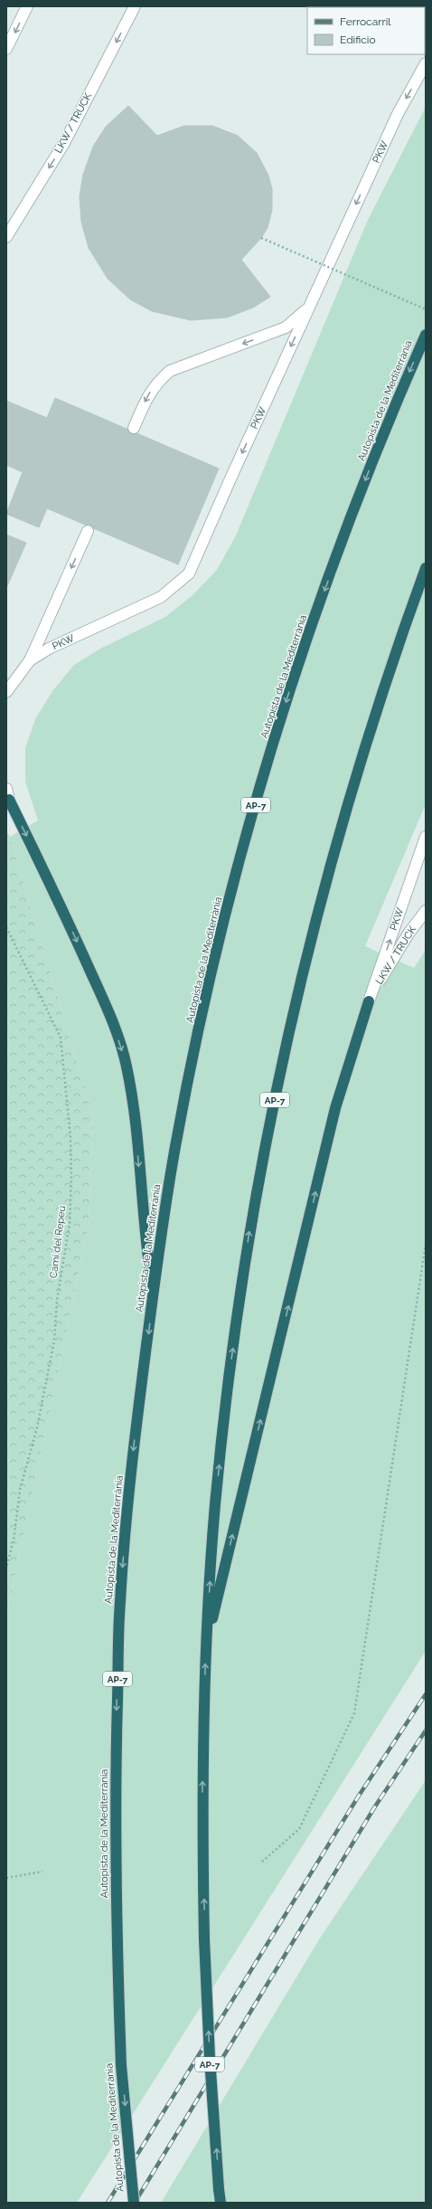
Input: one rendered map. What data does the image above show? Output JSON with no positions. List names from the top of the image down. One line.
{"streets":{"highway":["Autopista de la Mediterrània","AP-7"],"lane":["LKW / TRUCK","PKW"],"path":["Camí del Repeu"]},"crossings":[["LKW / TRUCK","PKW"]],"one_way":["LKW / TRUCK"],"legend":["Ferrocarril","Edificio"]}
